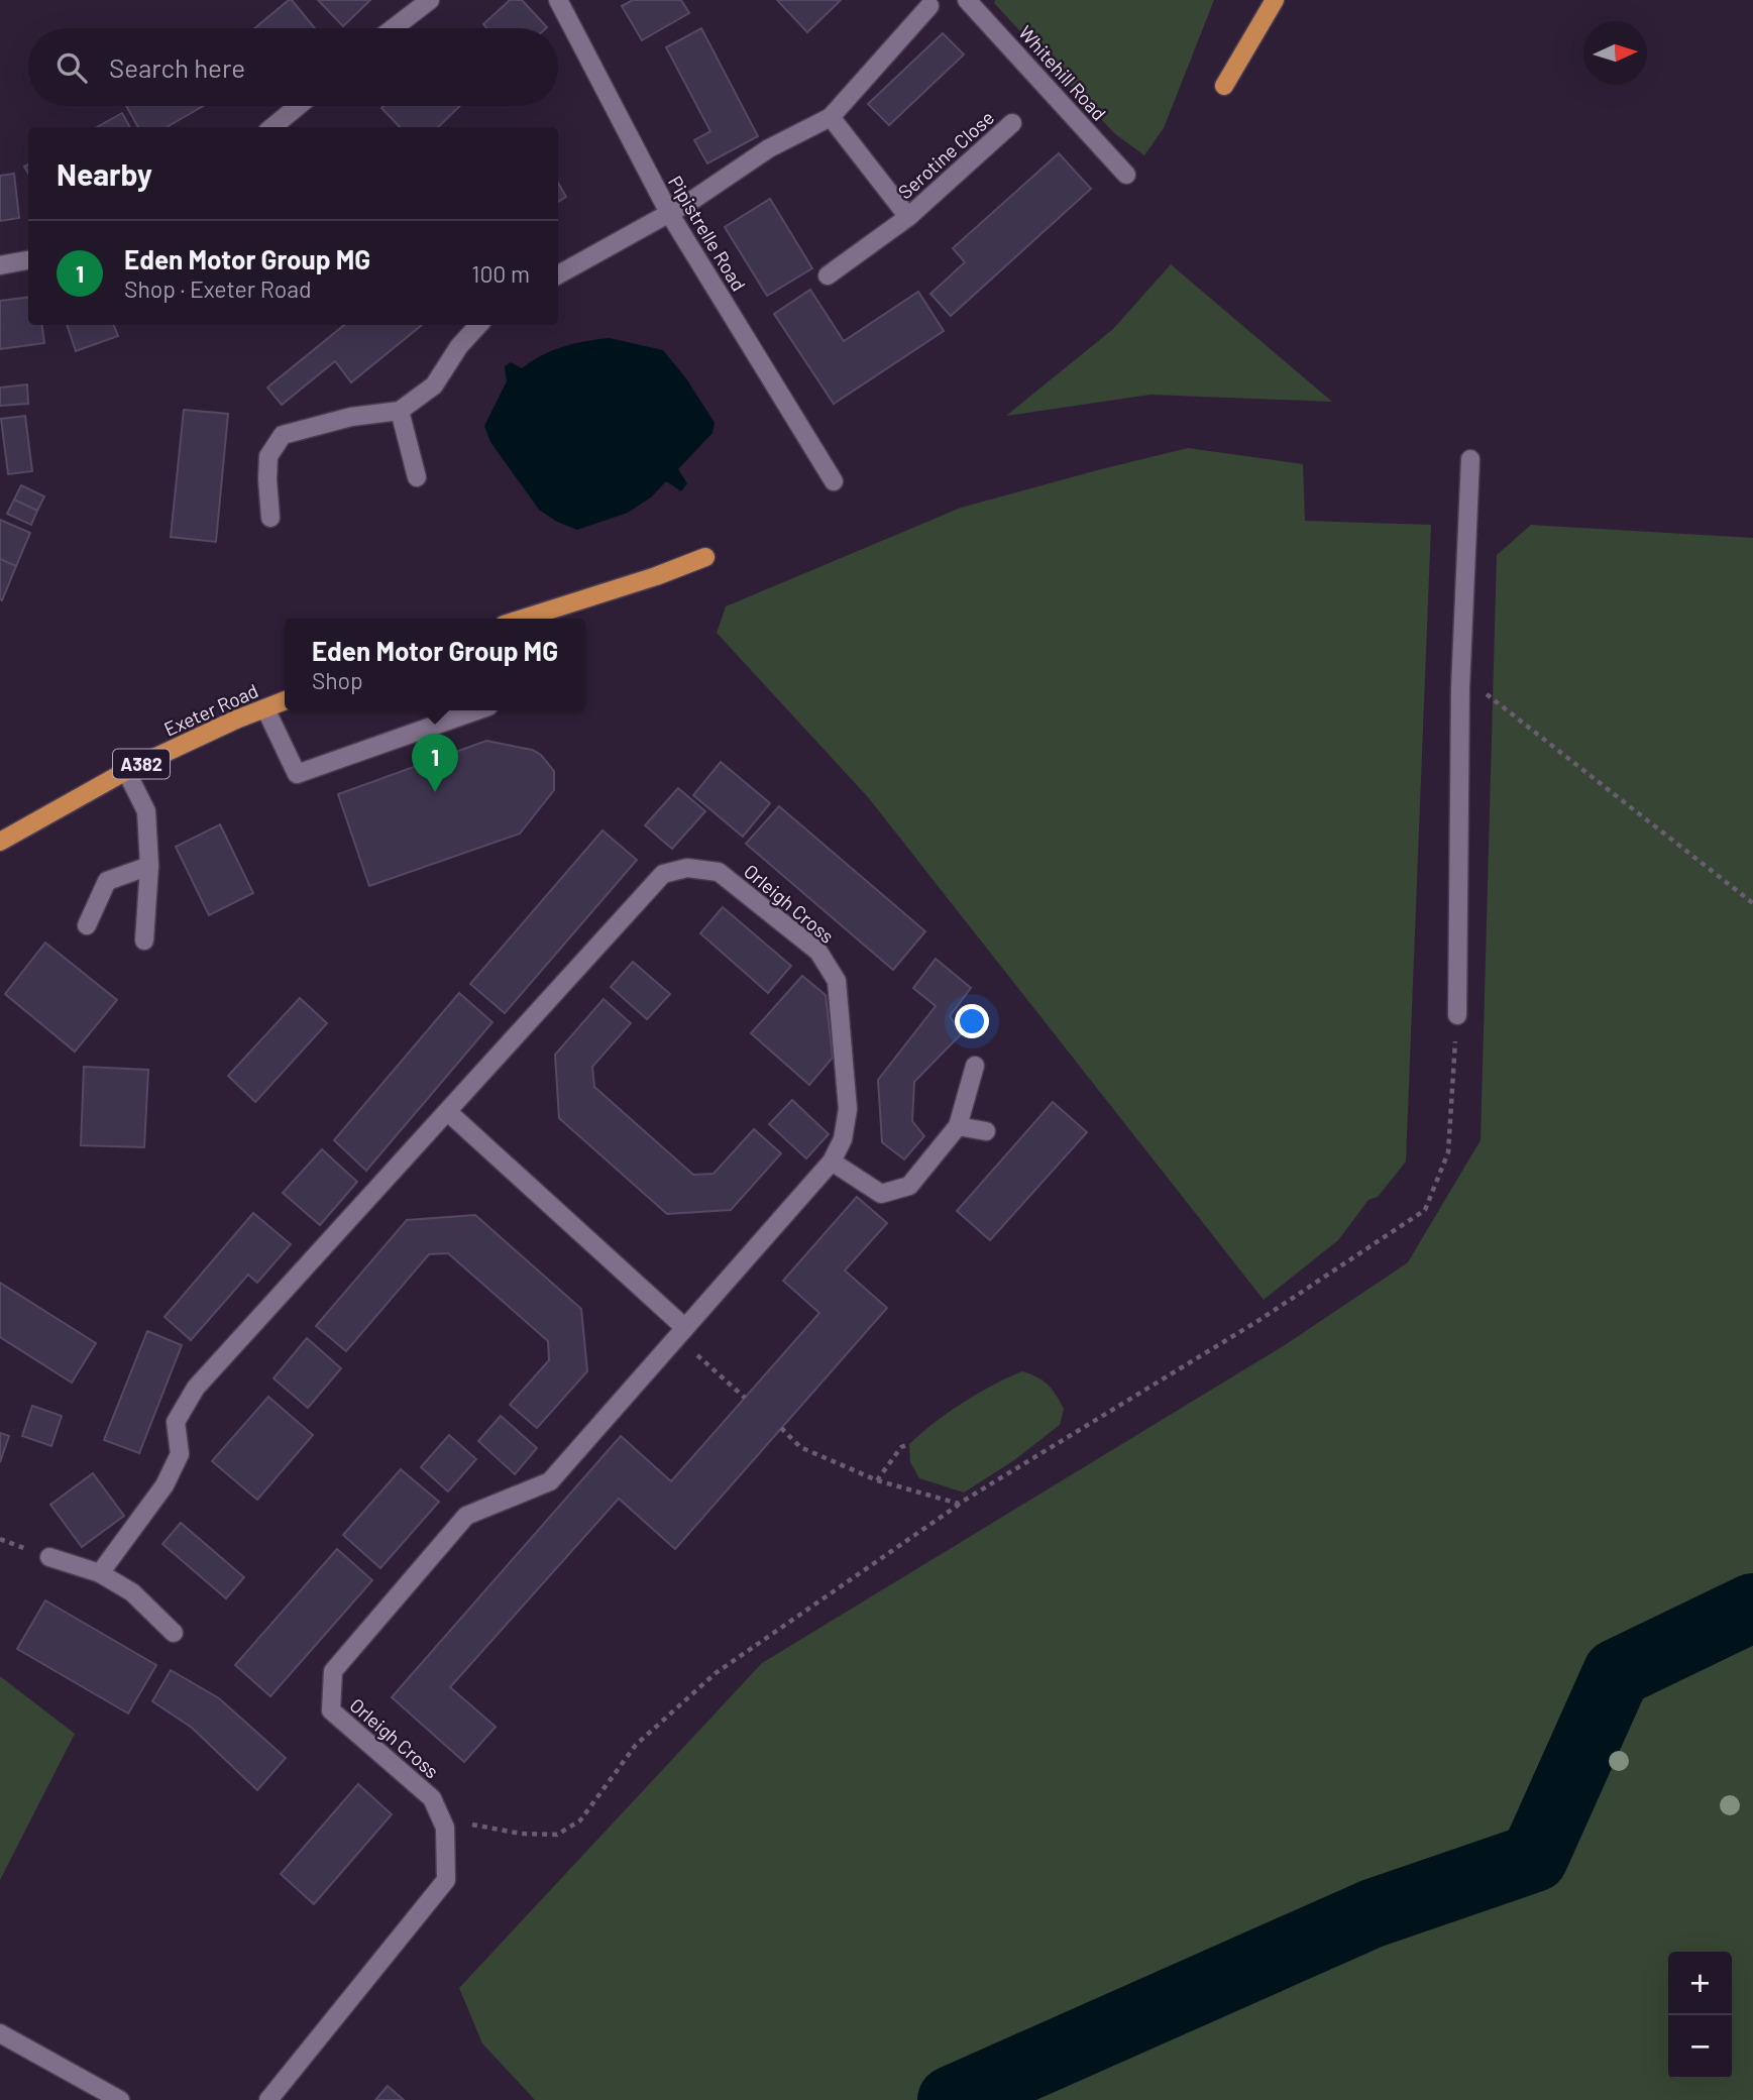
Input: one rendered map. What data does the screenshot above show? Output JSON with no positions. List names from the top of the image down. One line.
{"streets":{"main road":["Exeter Road","A382"],"street":["Whitehill Road","Serotine Close","Pipistrelle Road","Orleigh Cross"]},"north":"right","page":{"search":"Search here","heading":"Nearby","list":[{"mark":"1","name":"Eden Motor Group MG","note":"Shop · Exeter Road","value":"100 m"}],"popup":["Eden Motor Group MG","Shop"],"pins":"1","map_buttons":["+","−"]}}
